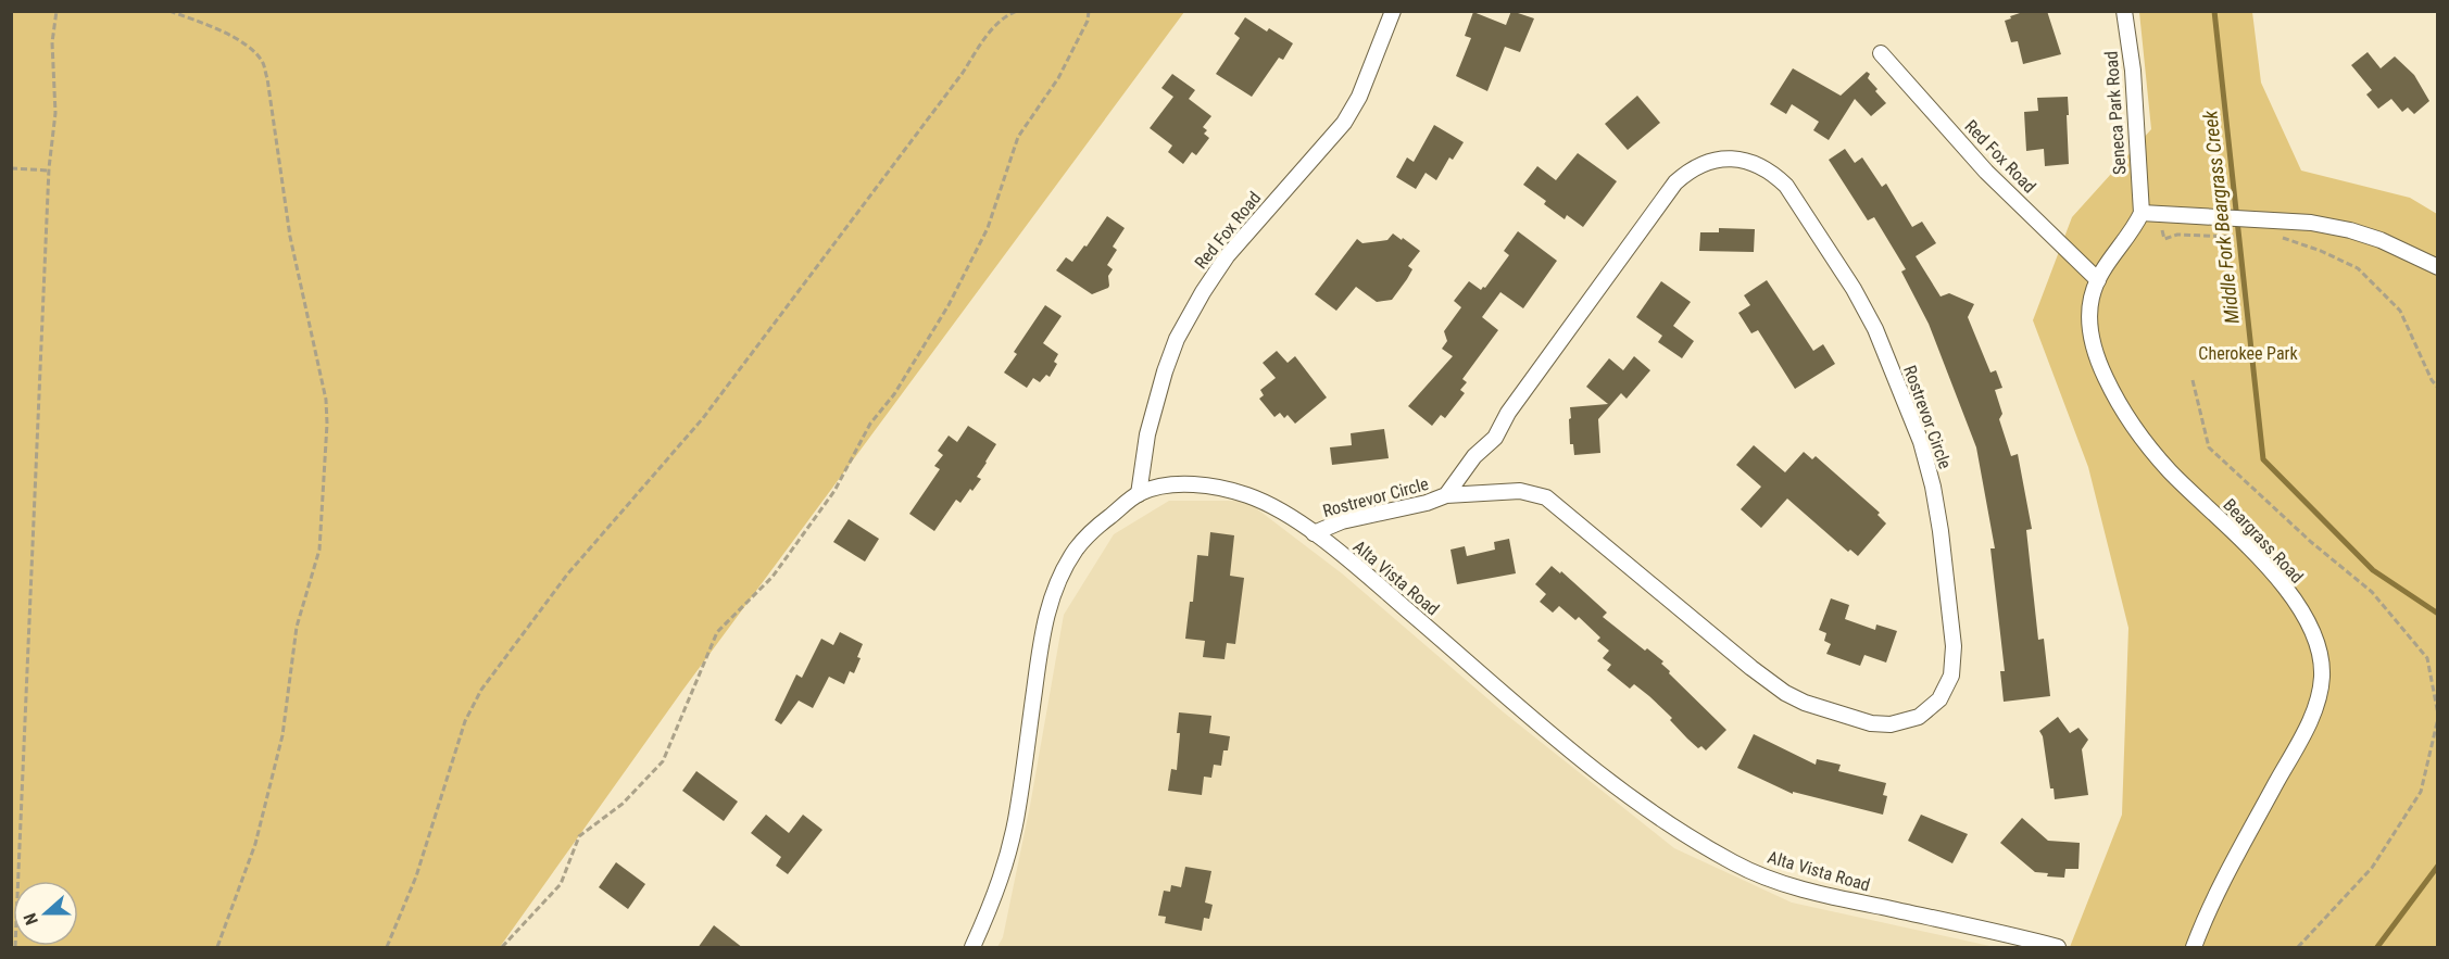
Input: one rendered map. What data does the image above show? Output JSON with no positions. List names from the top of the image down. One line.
{"streets":{"street":["Seneca Park Road","Red Fox Road","Rostrevor Circle","Beargrass Road","Alta Vista Road"]},"crossings":[["Seneca Park Road","Beargrass Road"],["Red Fox Road","Beargrass Road"],["Red Fox Road","Alta Vista Road"],["Rostrevor Circle","Alta Vista Road"]],"water":["Middle Fork Beargrass Creek"],"parks":["Cherokee Park"],"north":"left"}
